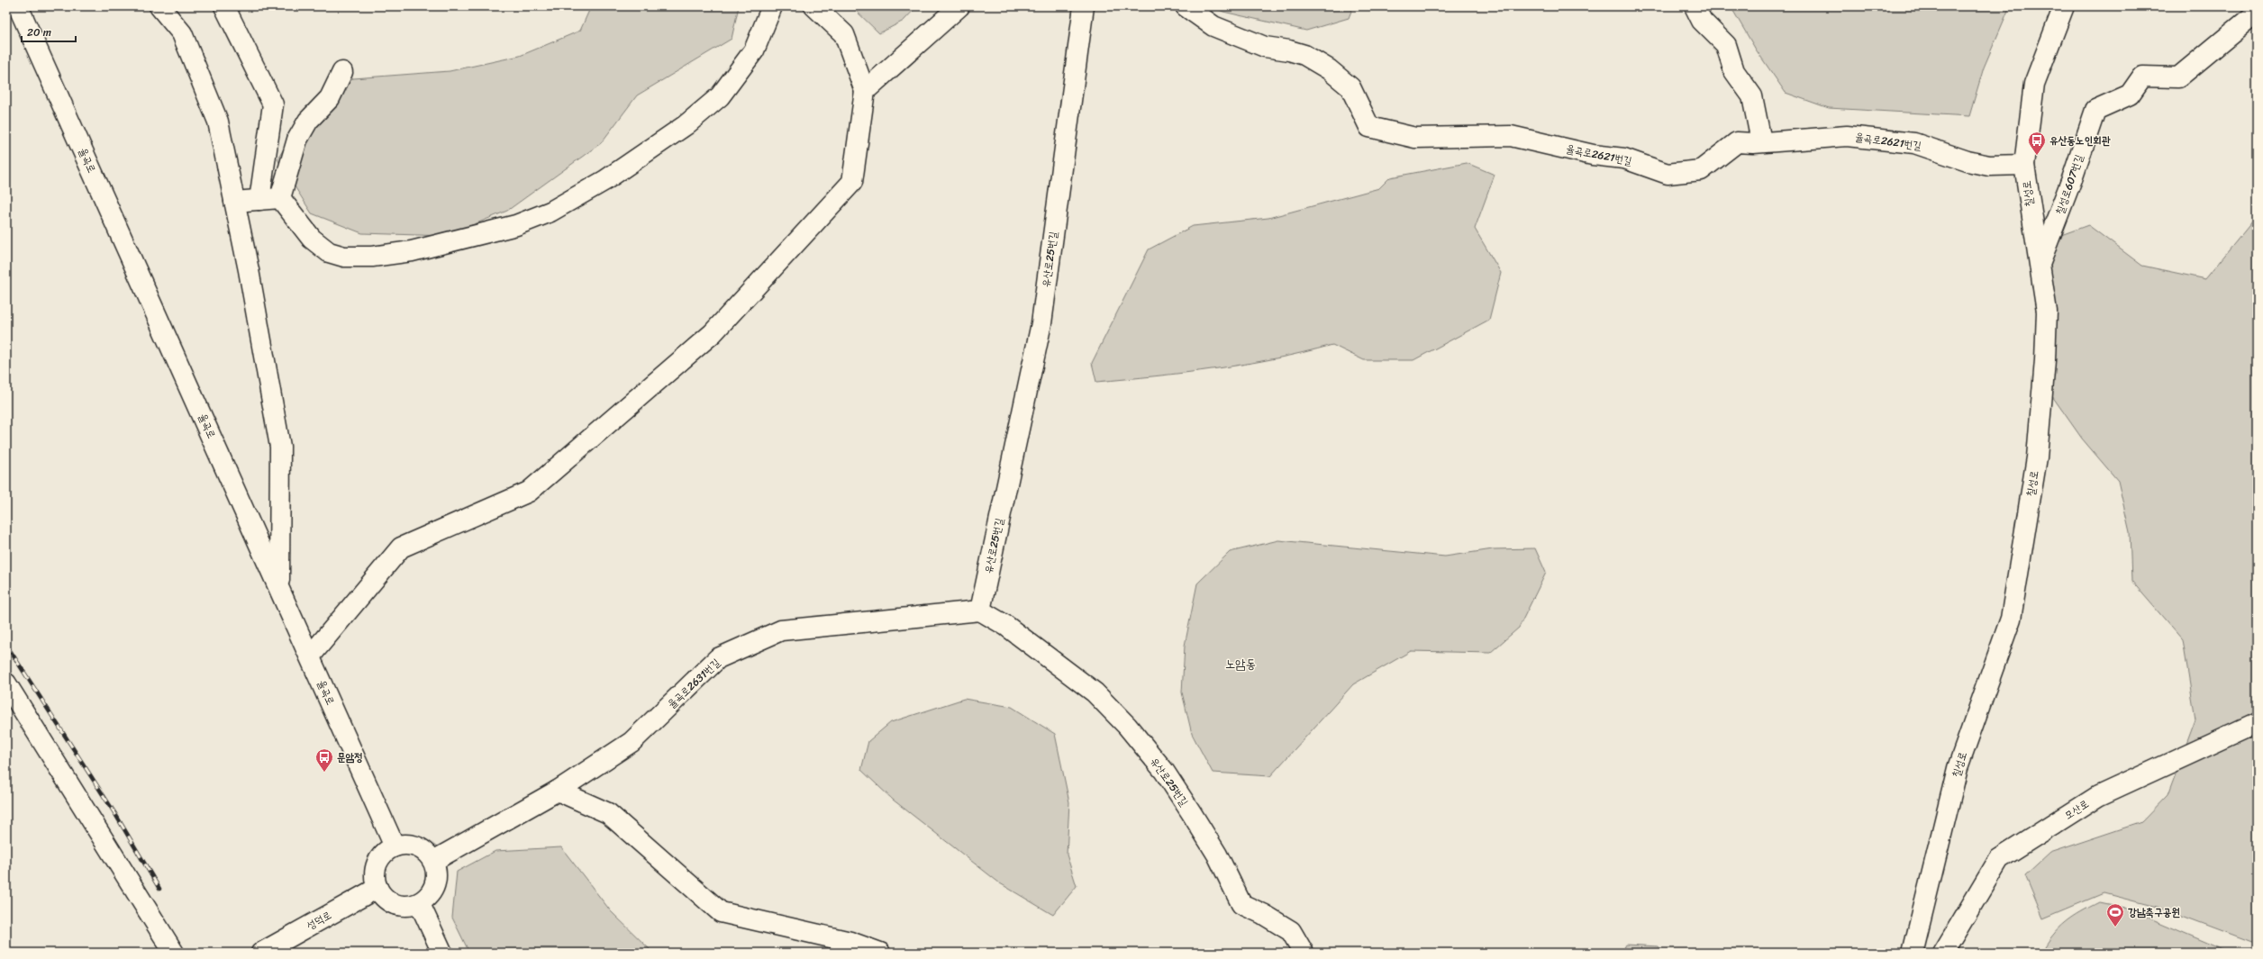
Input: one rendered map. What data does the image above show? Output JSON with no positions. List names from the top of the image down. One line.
{"streets":{"street":["율곡로2621번길","율곡로","칠성로607번길","칠성로","유산로25번길","율곡로2631번길","모산로","성덕로"]},"crossings":[["율곡로2621번길","칠성로"],["율곡로","율곡로2631번길"],["율곡로","성덕로"],["칠성로607번길","칠성로"],["유산로25번길","율곡로2631번길"],["율곡로2631번길","성덕로"]],"districts":["노암동"],"places":{"bus stop":["유산동노인회관","문암정"],"sports":["강남축구공원"]},"scale_bar":"20 m"}
